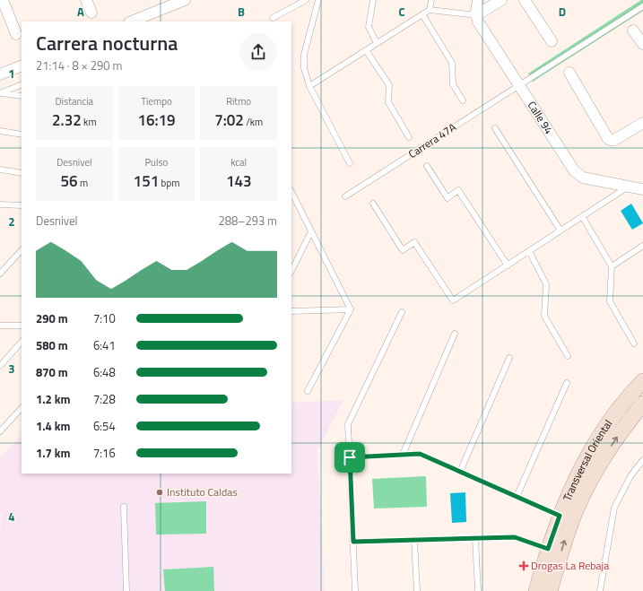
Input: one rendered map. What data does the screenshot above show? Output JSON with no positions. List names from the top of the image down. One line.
{"streets":{"main road":["Transversal Oriental"],"street":["Calle 94"],"lane":["Carrera 47A"]},"crossings":[["Calle 94","Carrera 47A"]],"places":{"other":["Instituto Caldas"],"health":["Drogas La Rebaja"]},"page":{"heading":["Carrera nocturna","21:14 · 8 × 290 m"],"stats":[["Distancia","2.32 km"],["Tiempo","16:19"],["Ritmo","7:02 /km"],["Desnivel","56 m"],["Pulso","151 bpm"],["kcal","143"]],"chart":["Desnivel","288–293 m"],"list":[{"name":"290 m","note":"7:10"},{"name":"580 m","note":"6:41"},{"name":"870 m","note":"6:48"},{"name":"1.2 km","note":"7:28"},{"name":"1.4 km","note":"6:54"},{"name":"1.7 km","note":"7:16"}]},"grid":{"columns":["A","B","C","D"],"rows":["1","2","3","4"]}}
